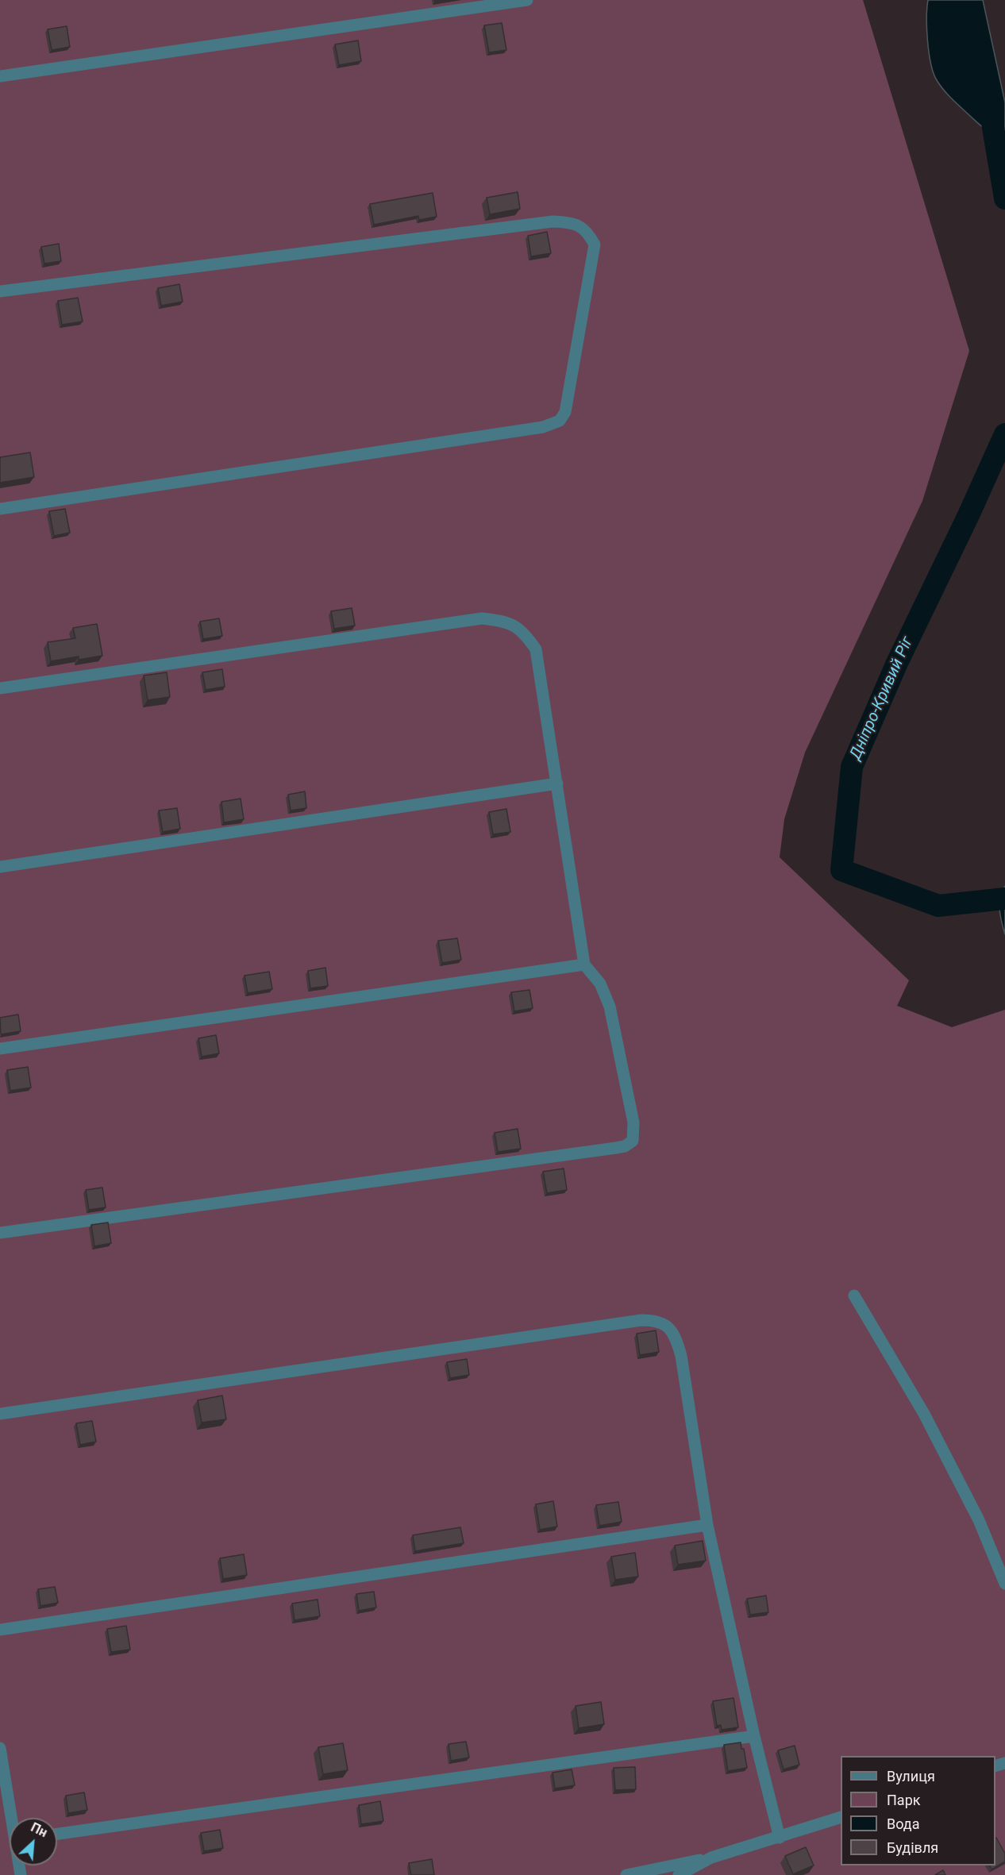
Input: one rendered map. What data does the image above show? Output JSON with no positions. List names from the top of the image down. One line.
{"water":["Дніпро-Кривий Ріг"],"legend":["Вулиця","Парк","Вода","Будівля"],"north":"top right"}
